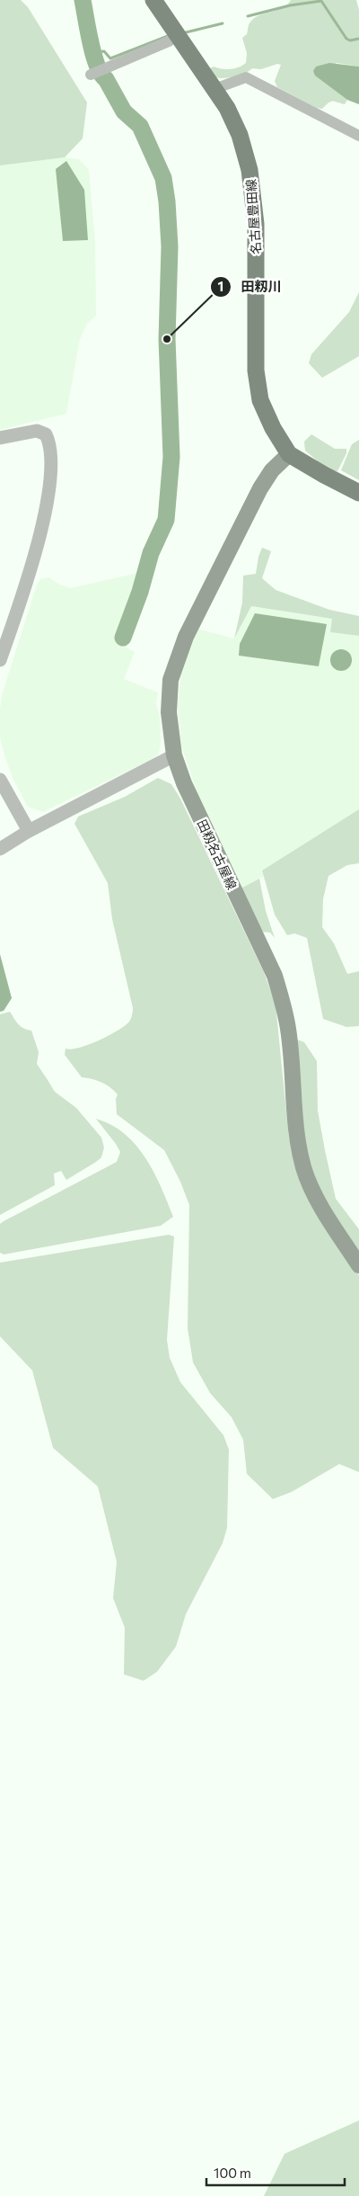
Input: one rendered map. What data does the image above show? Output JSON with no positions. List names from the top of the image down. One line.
{"streets":{"main road":["名古屋豊田線","田籾名古屋線"]},"crossings":[["名古屋豊田線","田籾名古屋線"]],"places":["田籾川"],"scale_bar":"100 m"}
